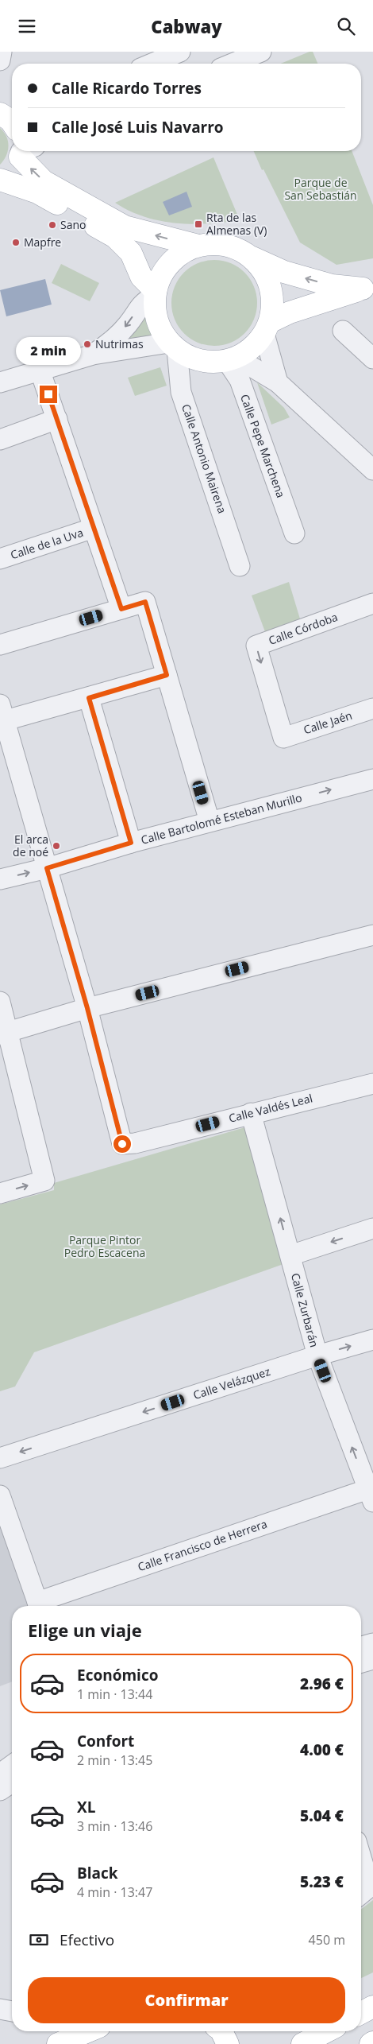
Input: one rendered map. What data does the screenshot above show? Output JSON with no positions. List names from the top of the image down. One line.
{"streets":{"street":["Calle Pepe Marchena","Calle Antonio Mairena","Calle de la Uva","Calle Córdoba","Calle Jaén","Calle Bartolomé Esteban Murillo","Calle Valdés Leal","Calle Zurbarán","Calle Velázquez","Calle Francisco de Herrera"]},"crossings":[["Calle Pepe Marchena","Calle Antonio Mairena"],["Calle Córdoba","Calle Jaén"],["Calle Valdés Leal","Calle Zurbarán"],["Calle Zurbarán","Calle Velázquez"],["Calle Zurbarán","Calle Francisco de Herrera"]],"one_way":["Calle Zurbarán"],"parks":["Parque de San Sebastián","Parque Pintor Pedro Escacena"],"places":{"transit":["Rta de las Almenas (V)"],"other":["Sano","Mapfre","Nutrimas","El arca de noé"]},"page":{"header":"Cabway","banner":["Calle Ricardo Torres","Calle José Luis Navarro"],"bubble":"2 min","heading":"Elige un viaje","list":[{"name":"Económico","note":"1 min · 13:44","value":"2.96 €"},{"name":"Confort","note":"2 min · 13:45","value":"4.00 €"},{"name":"XL","note":"3 min · 13:46","value":"5.04 €"},{"name":"Black","note":"4 min · 13:47","value":"5.23 €"}],"pay":["Efectivo","450 m"],"buttons":"Confirmar"}}
